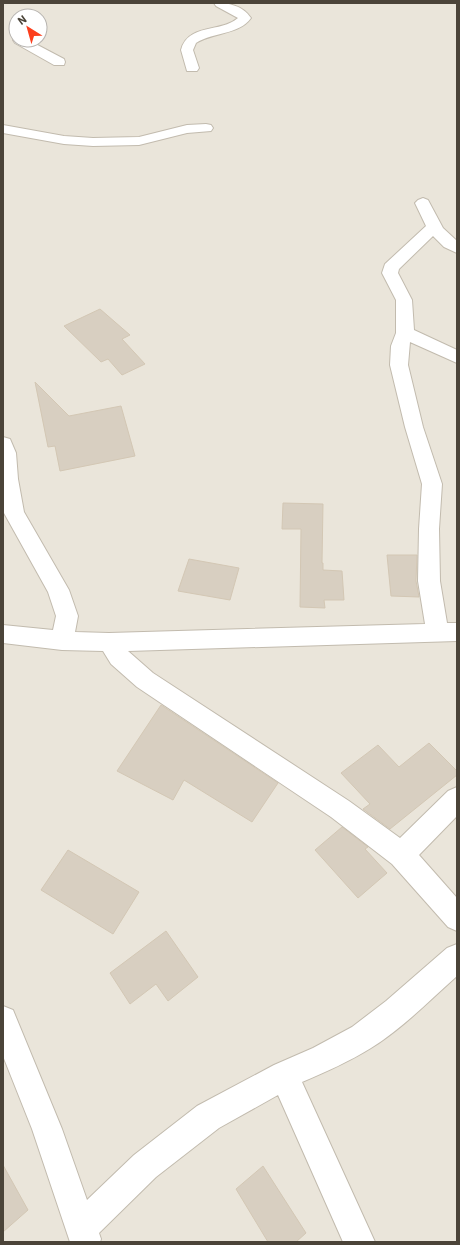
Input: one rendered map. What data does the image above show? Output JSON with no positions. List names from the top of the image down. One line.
{"north":"top left"}
